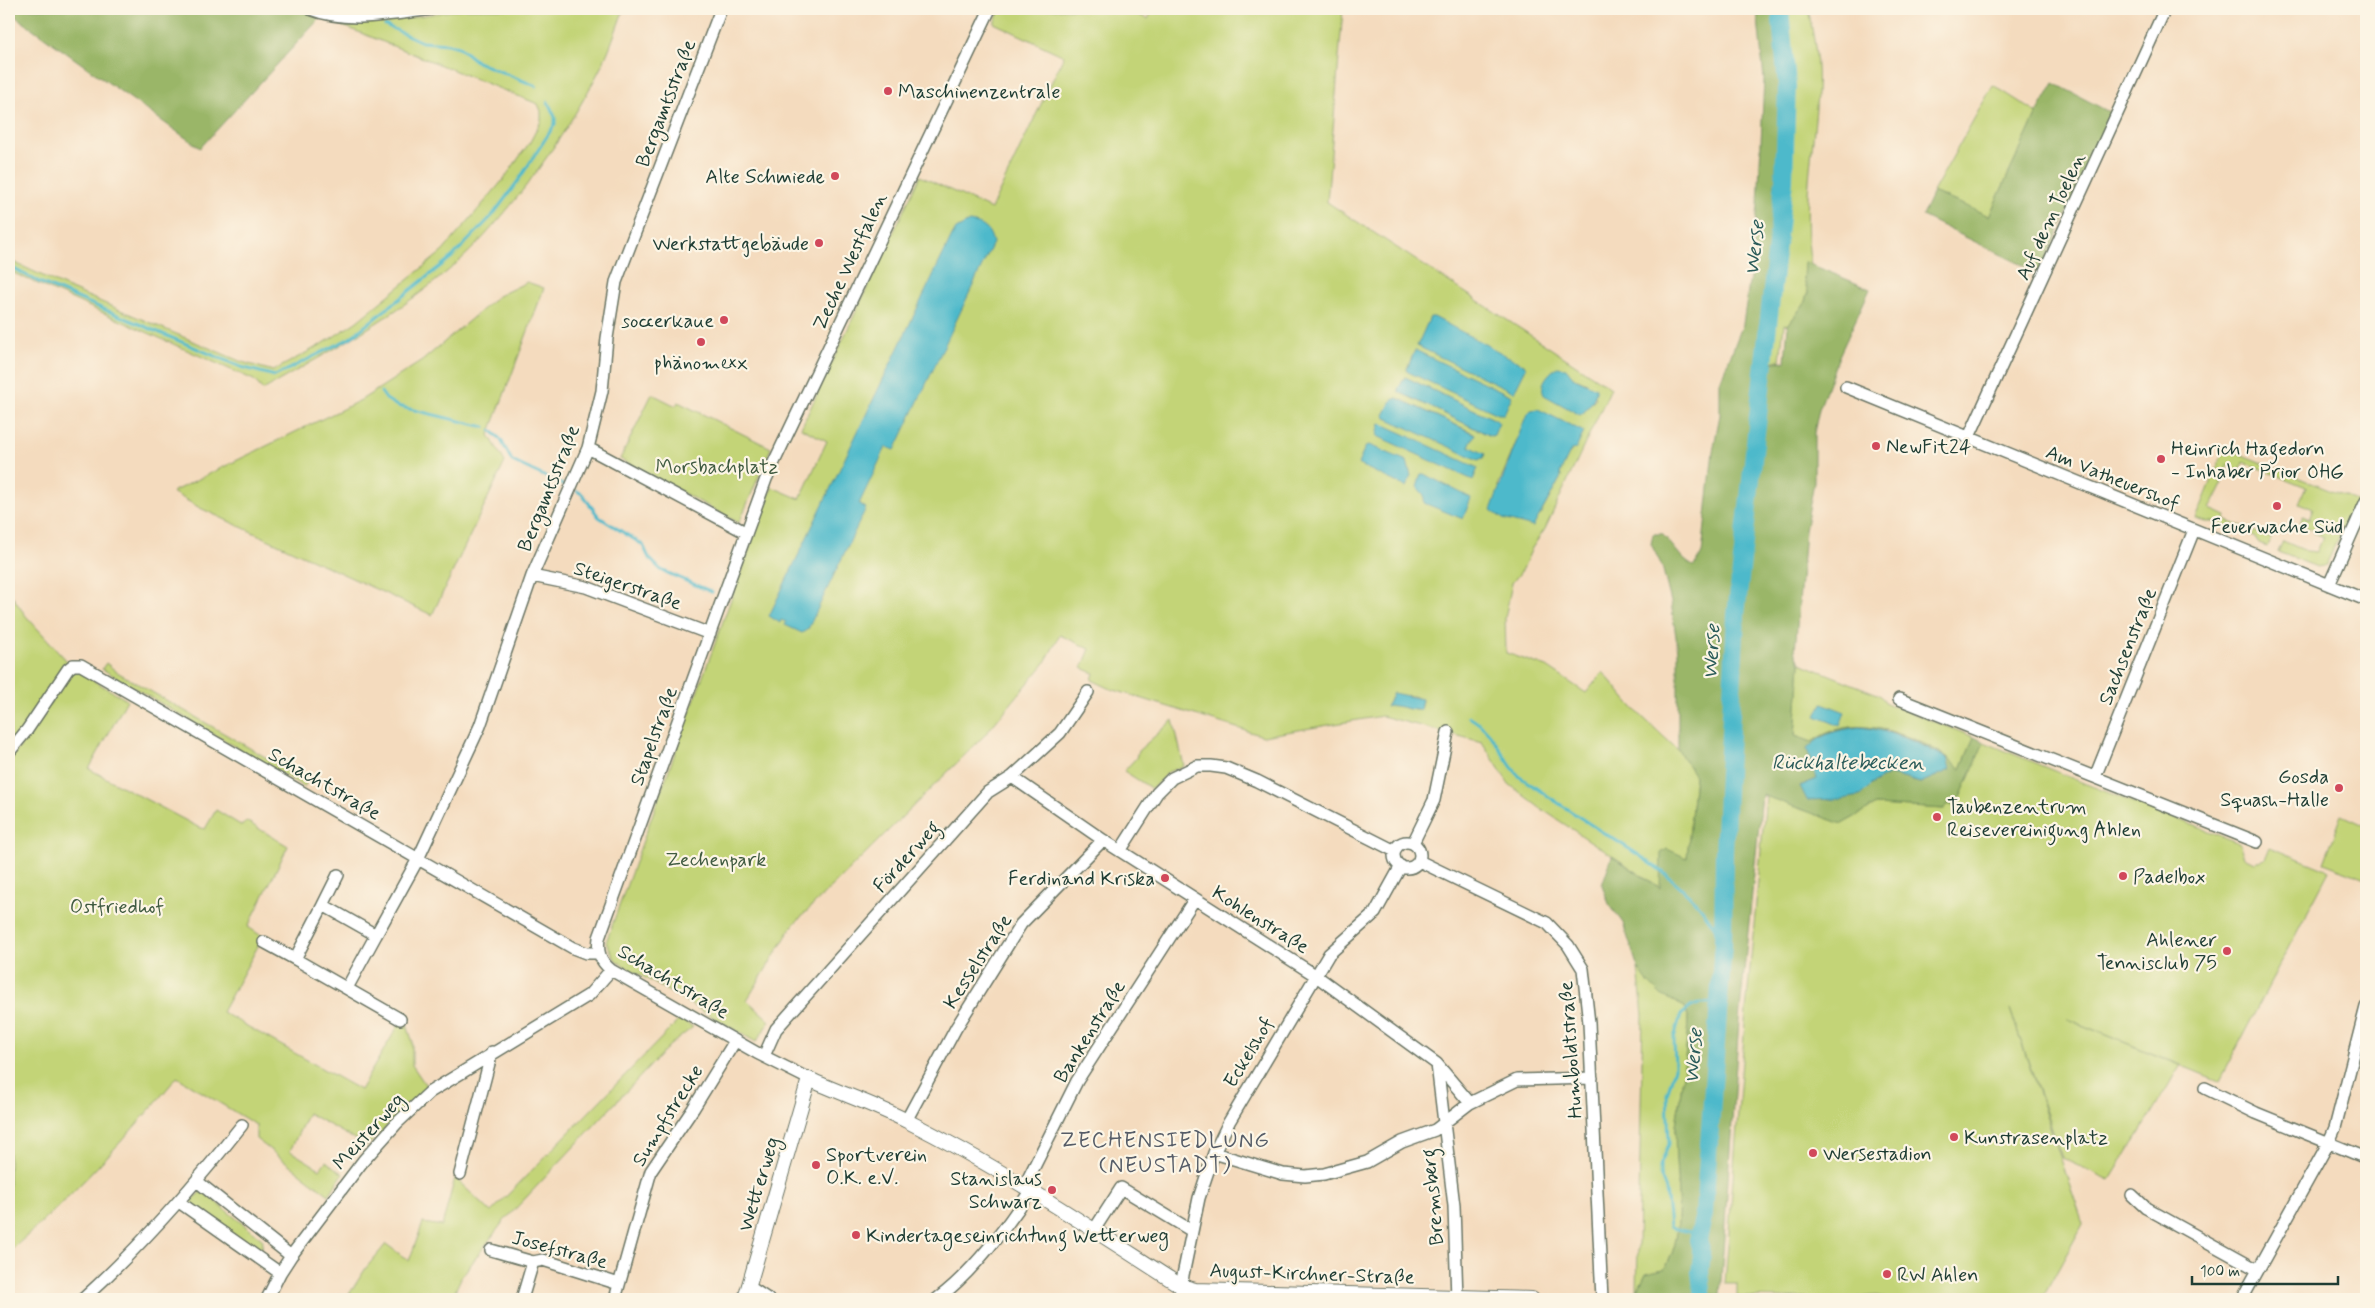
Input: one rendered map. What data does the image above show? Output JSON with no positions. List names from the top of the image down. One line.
{"streets":{"street":["Bergamtsstraße","Auf dem Toelen","Zeche Westfalen","Am Vatheuershof","Steigerstraße","Sachsenstraße","Stapelstraße","Schachtstraße","Förderweg","Kohlenstraße","Kesselstraße","Bankenstraße","Humboldtstraße","Eckelshof","Sumpfstrecke","Meisterweg","Wetterweg","Bremsberg","Josefstraße","August-Kirchner-Straße"]},"crossings":[["Bergamtsstraße","Steigerstraße"],["Bergamtsstraße","Schachtstraße"],["Auf dem Toelen","Am Vatheuershof"],["Zeche Westfalen","Stapelstraße"],["Am Vatheuershof","Sachsenstraße"],["Steigerstraße","Stapelstraße"],["Stapelstraße","Schachtstraße"],["Schachtstraße","Förderweg"],["Schachtstraße","Kesselstraße"],["Schachtstraße","Bankenstraße"],["Schachtstraße","Eckelshof"],["Schachtstraße","Sumpfstrecke"],["Schachtstraße","Meisterweg"],["Schachtstraße","Wetterweg"],["Schachtstraße","August-Kirchner-Straße"],["Förderweg","Kohlenstraße"],["Kohlenstraße","Kesselstraße"],["Kohlenstraße","Bankenstraße"],["Kohlenstraße","Eckelshof"],["Humboldtstraße","Eckelshof"],["Eckelshof","August-Kirchner-Straße"],["Sumpfstrecke","Josefstraße"],["Bremsberg","August-Kirchner-Straße"]],"districts":["ZECHENSIEDLUNG (NEUSTADT)"],"water":["Werse","Rückhaltebecken"],"parks":["Morsbachplatz","Zechenpark","Ostfriedhof"],"places":["Maschinenzentrale","Alte Schmiede","Werkstattgebäude","soccerkaue","phänomexx","NewFit24","Heinrich Hagedorn - Inhaber Prior OHG","Feuerwache Süd","Gosda Squash-Halle","Taubenzentrum Reisevereinigung Ahlen","Padelbox","Ferdinand Kriska","Ahlener Tennisclub 75","Kunstrasenplatz","Wersestadion","Sportverein O.K. e.V.","Stanislaus Schwarz","Kindertageseinrichtung Wetterweg","RW Ahlen"],"scale_bar":"100 m"}
